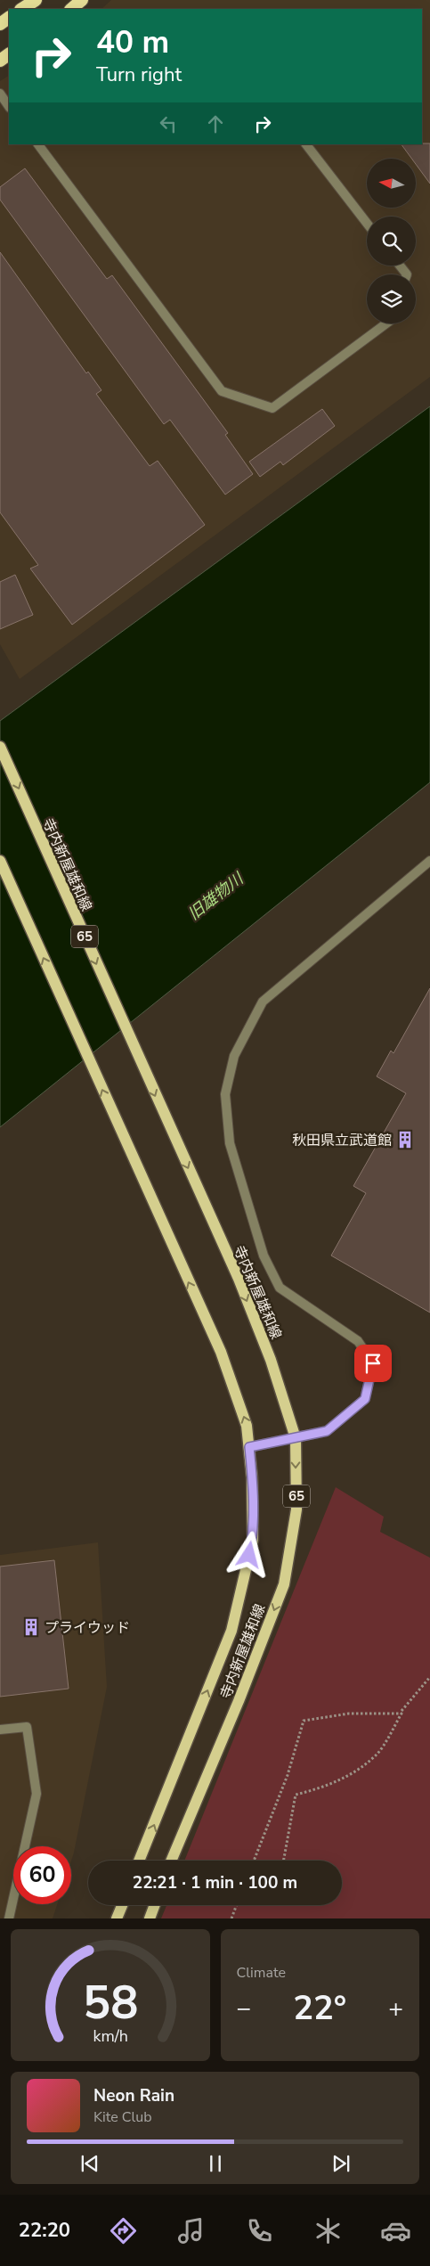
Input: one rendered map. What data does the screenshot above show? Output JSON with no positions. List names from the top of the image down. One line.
{"streets":{"main road":["寺内新屋雄和線","65"]},"water":["旧雄物川"],"places":{"building":["秋田県立武道館","プライウッド"]},"north":"left","page":{"turn":["40 m","Turn right"],"limit":"60","trip":"22:21 · 1 min · 100 m","tile":"Climate","heat":["−","22°","+"],"song":["Neon Rain","Kite Club"],"tabs":"22:20","gauge":["58","km/h"]}}
